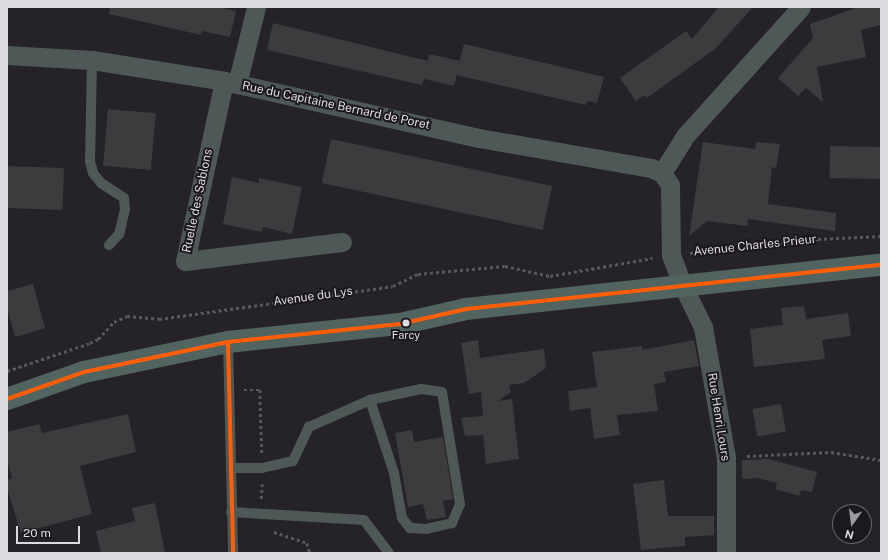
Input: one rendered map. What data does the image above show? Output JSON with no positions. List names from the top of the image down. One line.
{"streets":{"street":["Rue du Capitaine Bernard de Poret","Ruelle des Sablons","Rue Henri Lours"],"path":["Avenue Charles Prieur","Avenue du Lys"]},"crossings":[["Rue du Capitaine Bernard de Poret","Ruelle des Sablons"],["Rue du Capitaine Bernard de Poret","Rue Henri Lours"],["Avenue Charles Prieur","Avenue du Lys"],["Avenue Charles Prieur","Rue Henri Lours"]],"places":["Farcy"],"scale_bar":"20 m","north":"bottom"}
